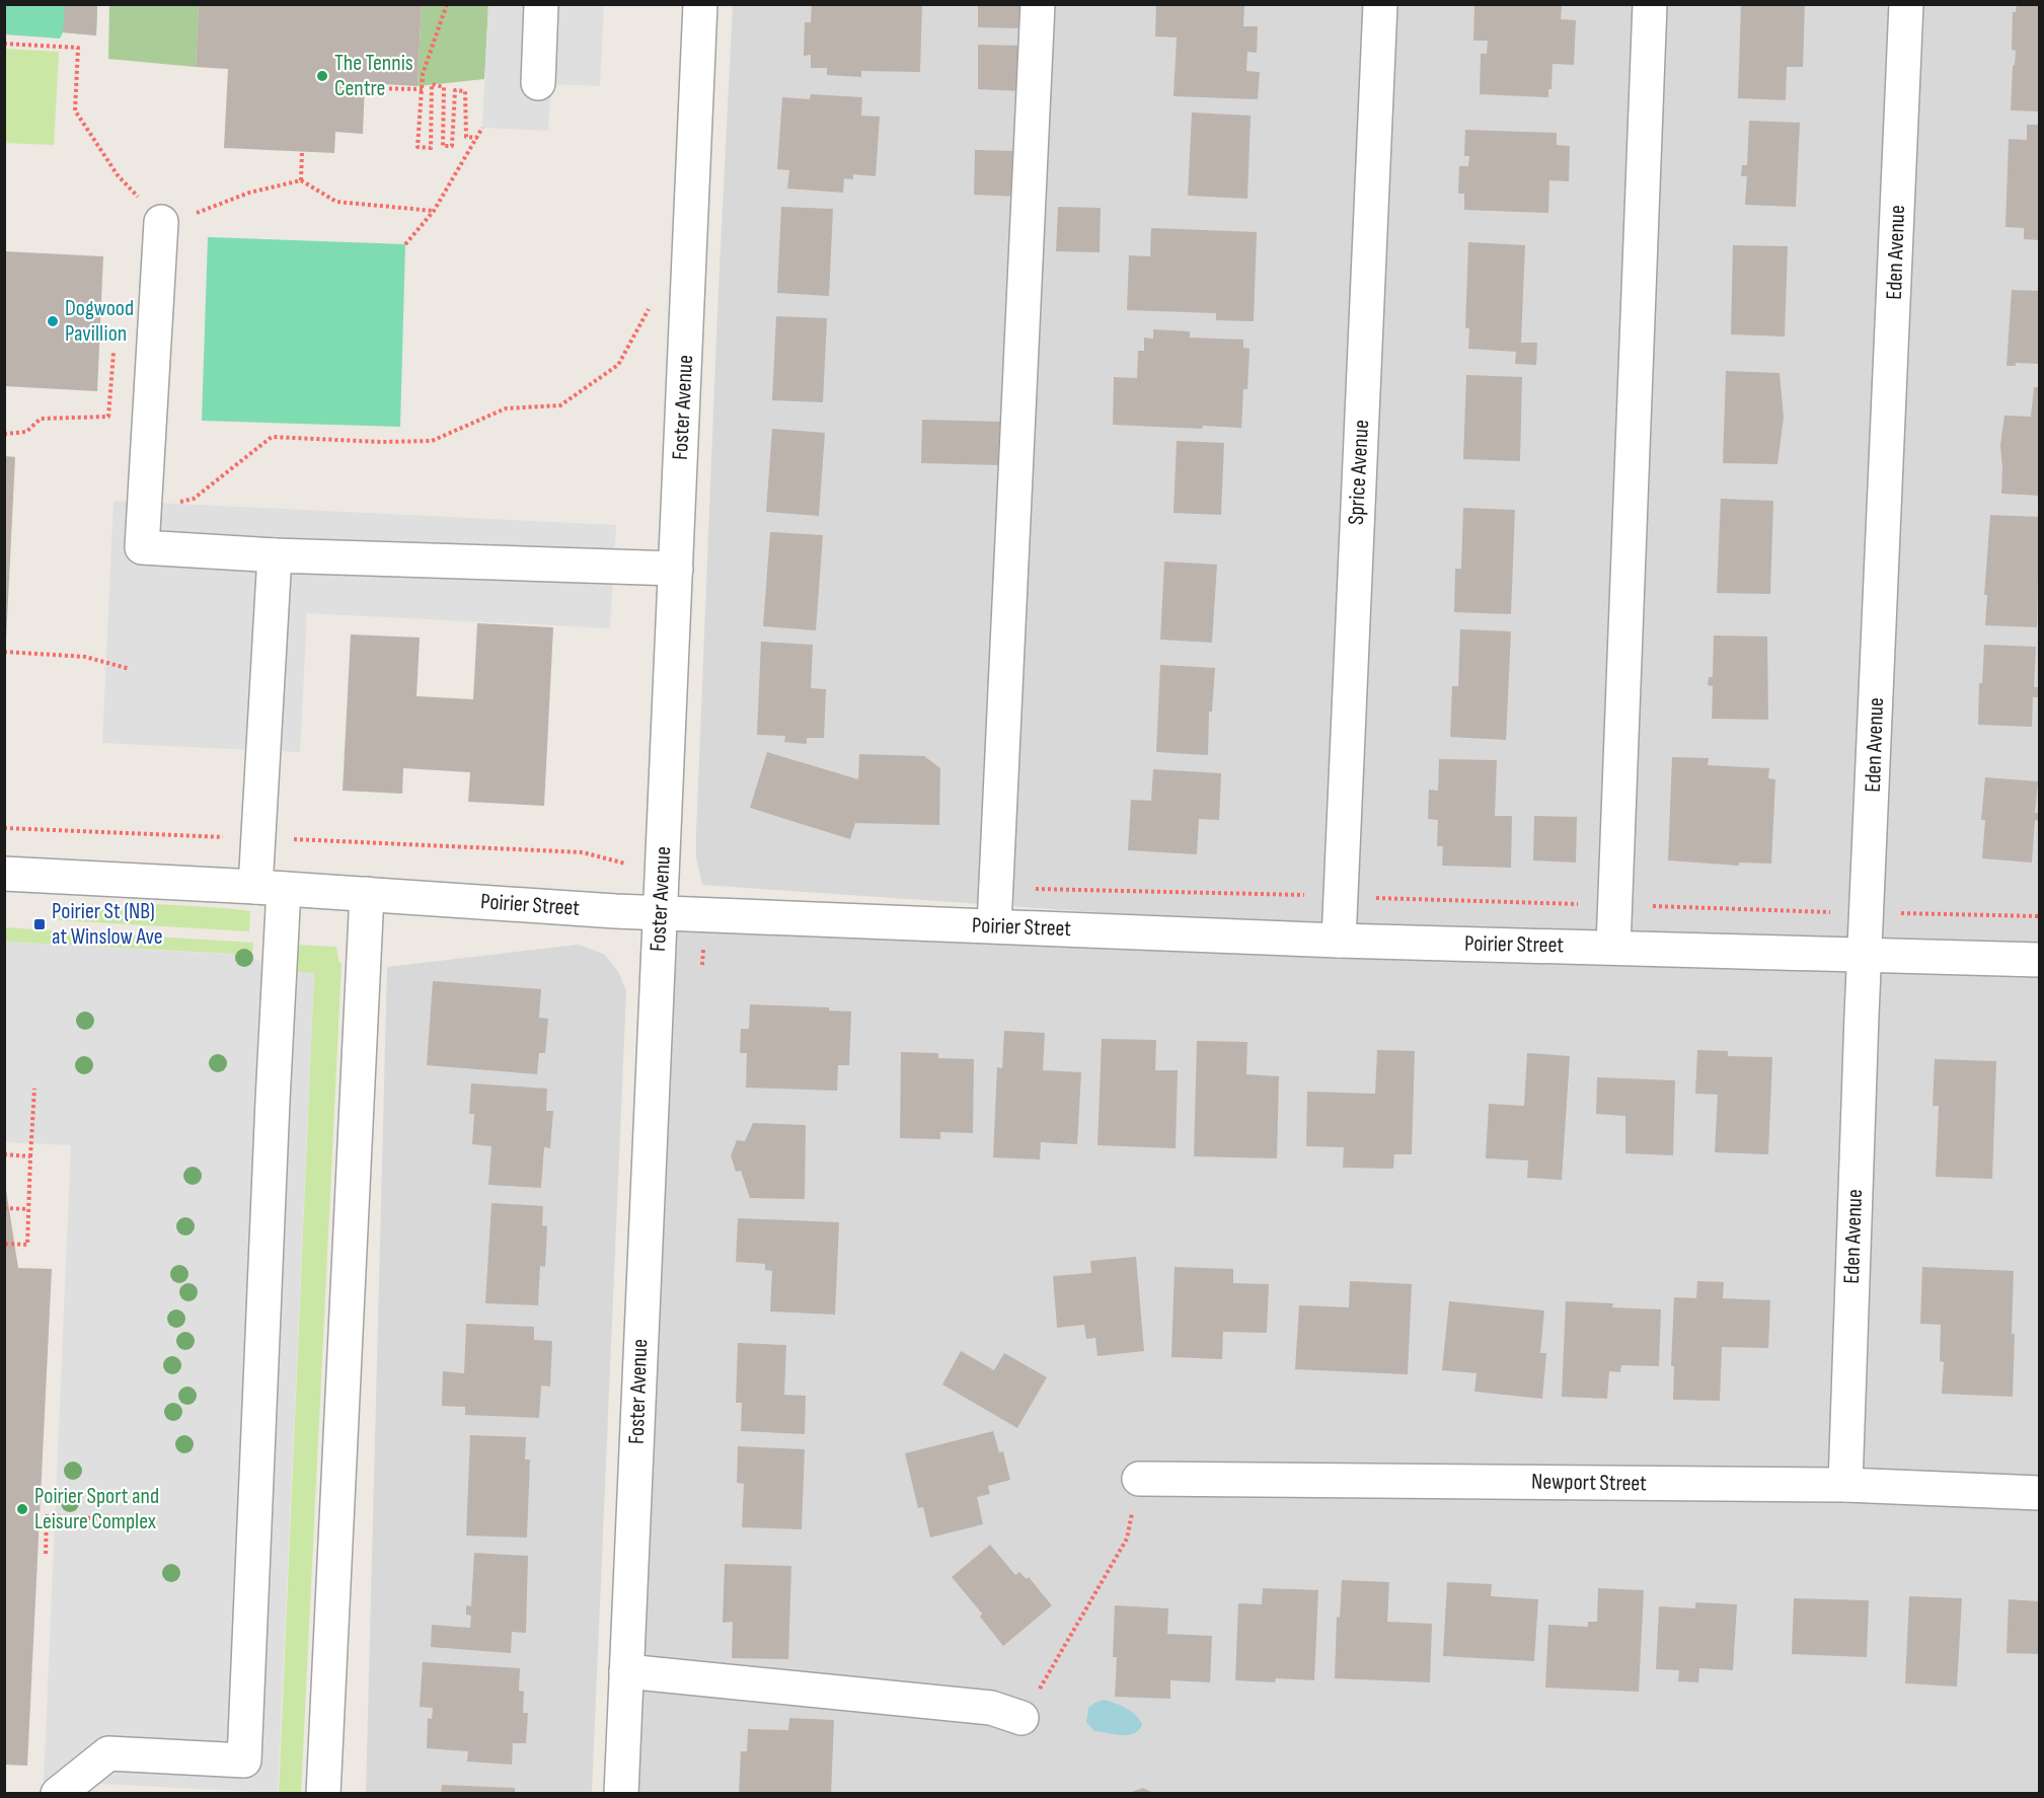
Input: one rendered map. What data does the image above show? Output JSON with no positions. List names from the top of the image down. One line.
{"streets":{"street":["Eden Avenue","Foster Avenue","Sprice Avenue","Poirier Street","Newport Street"]},"crossings":[["Eden Avenue","Poirier Street"],["Eden Avenue","Newport Street"],["Foster Avenue","Poirier Street"],["Sprice Avenue","Poirier Street"]],"places":{"other":["The Tennis Centre","Dogwood Pavillion","Poirier Sport and Leisure Complex"],"transit":["Poirier St (NB) at Winslow Ave"]}}
